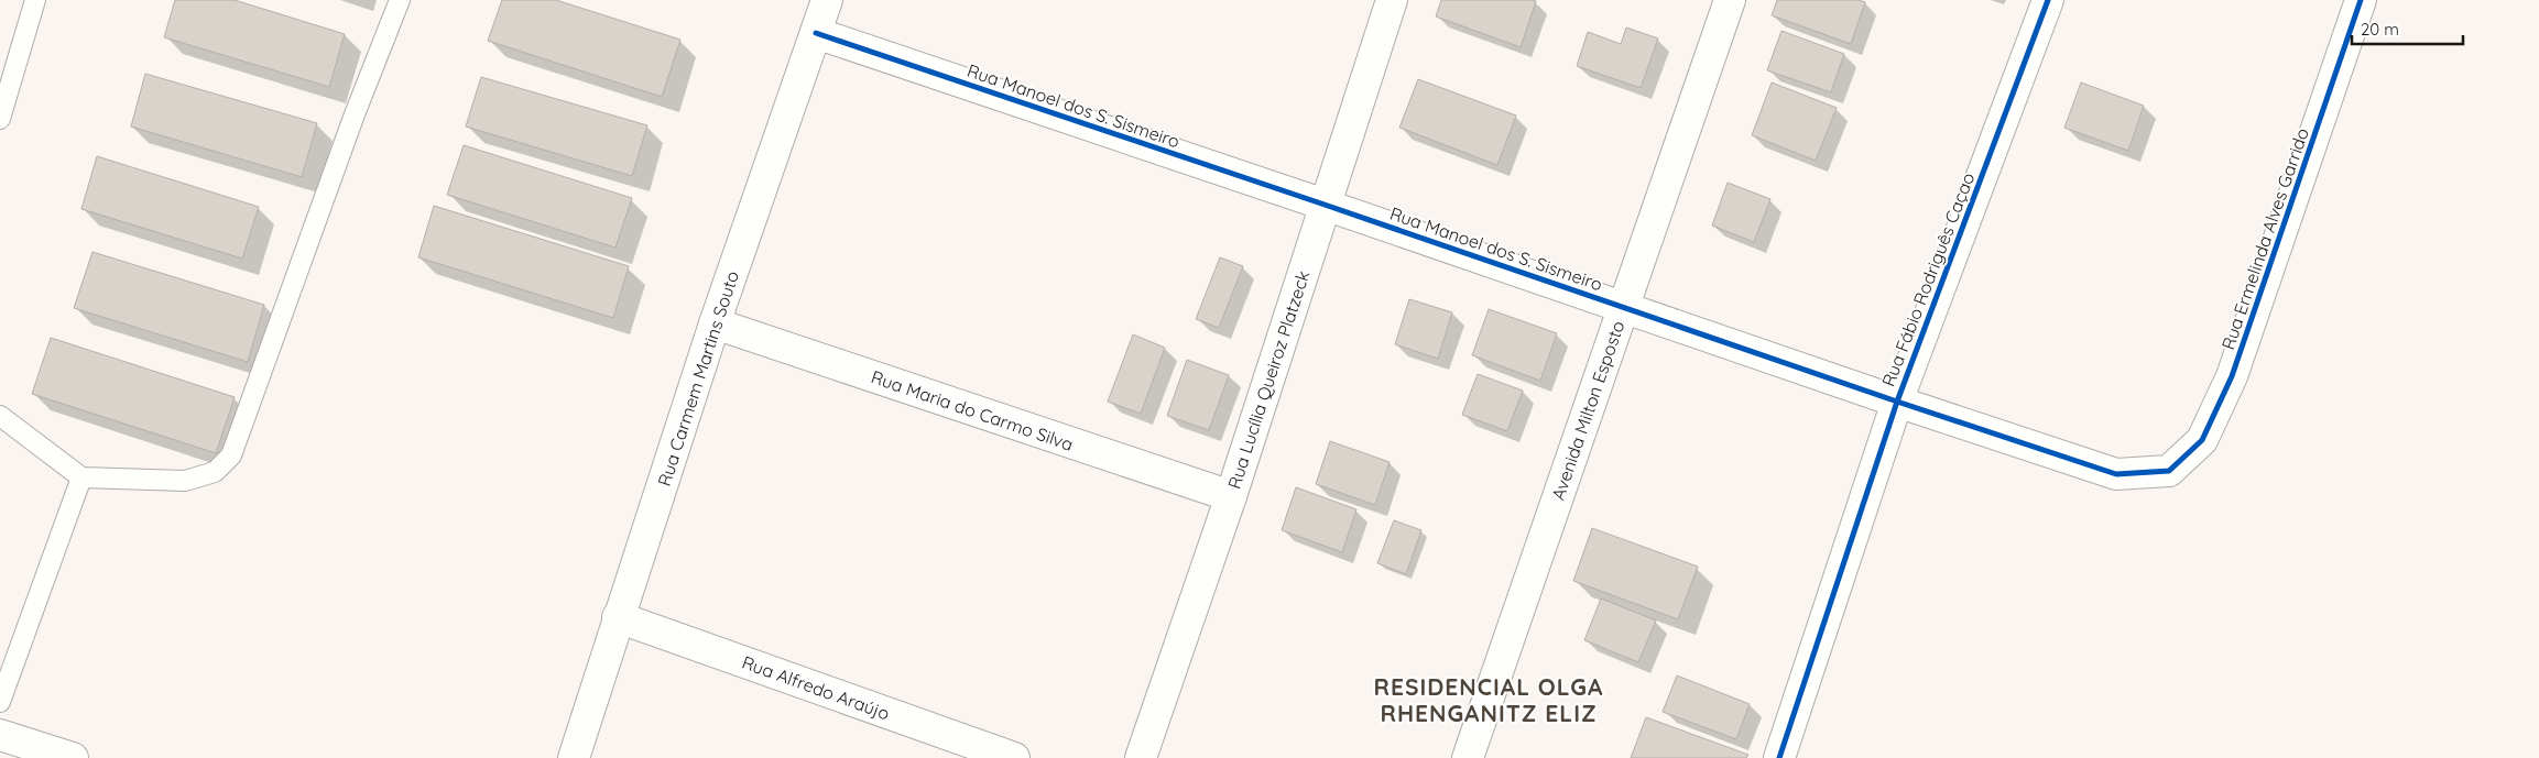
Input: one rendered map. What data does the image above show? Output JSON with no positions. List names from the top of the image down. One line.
{"streets":{"street":["Rua Manoel dos S. Sismeiro","Rua Ermelinda Alves Garrido","Rua Fábio Rodriguês Caçao","Rua Carmem Martins Souto","Rua Lucília Queiroz Platzeck","Rua Maria do Carmo Silva","Avenida Milton Esposto","Rua Alfredo Araújo"]},"crossings":[["Rua Manoel dos S. Sismeiro","Rua Ermelinda Alves Garrido"],["Rua Manoel dos S. Sismeiro","Rua Fábio Rodriguês Caçao"],["Rua Manoel dos S. Sismeiro","Rua Carmem Martins Souto"],["Rua Manoel dos S. Sismeiro","Rua Lucília Queiroz Platzeck"],["Rua Manoel dos S. Sismeiro","Avenida Milton Esposto"],["Rua Carmem Martins Souto","Rua Maria do Carmo Silva"],["Rua Carmem Martins Souto","Rua Alfredo Araújo"],["Rua Lucília Queiroz Platzeck","Rua Maria do Carmo Silva"]],"districts":["RESIDENCIAL OLGA RHENGANITZ ELIZ"],"scale_bar":"20 m"}
